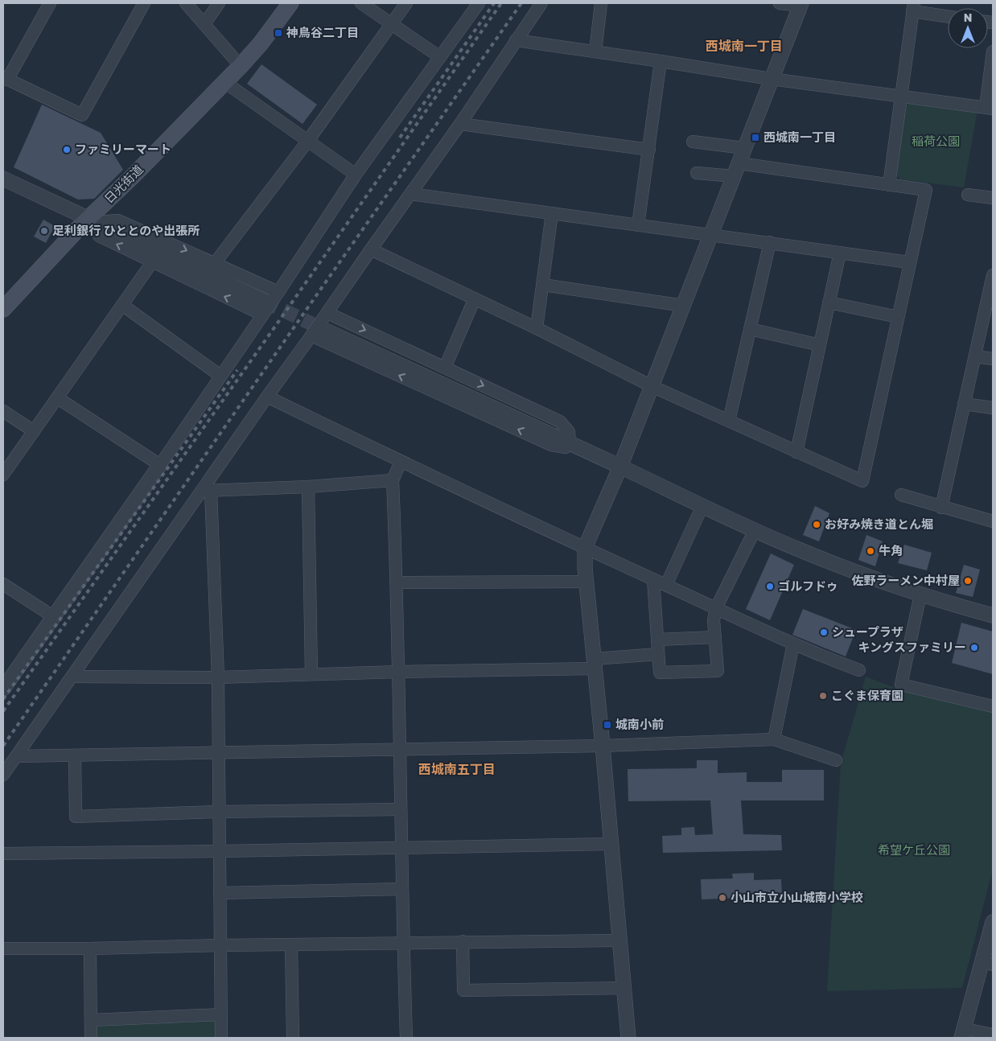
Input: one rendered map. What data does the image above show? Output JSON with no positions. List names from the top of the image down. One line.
{"streets":{"main road":["日光街道"]},"districts":["西城南一丁目","西城南五丁目"],"parks":["稲荷公園","希望ケ丘公園"],"places":{"transit":["神鳥谷二丁目","西城南一丁目","城南小前"],"other":["ファミリーマート","足利銀行 ひととのや出張所","お好み焼き道とん堀","牛角","佐野ラーメン中村屋","ゴルフドゥ","シュープラザ","キングスファミリー","こぐま保育園","小山市立小山城南小学校"]},"north":"top"}
